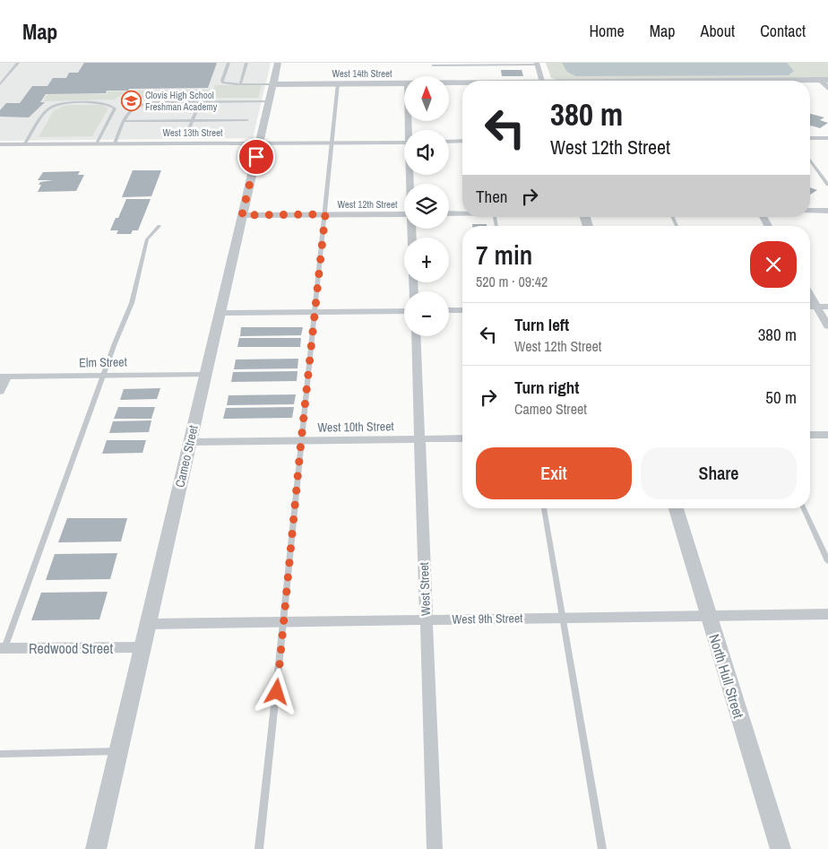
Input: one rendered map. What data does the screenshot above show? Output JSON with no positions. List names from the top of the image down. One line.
{"streets":{"street":["West 14th Street","West 13th Street","West 12th Street","Elm Street","West 10th Street","Cameo Street","West Street","West 9th Street","Redwood Street","North Hull Street"]},"crossings":[["West 14th Street","Cameo Street"],["West 13th Street","Cameo Street"],["West 12th Street","Cameo Street"],["Elm Street","Cameo Street"],["West 10th Street","Cameo Street"],["West 10th Street","West Street"],["Cameo Street","West 9th Street"],["Cameo Street","Redwood Street"],["West Street","West 9th Street"],["West 9th Street","North Hull Street"]],"places":{"school or university":["Clovis High School Freshman Academy"]},"north":"top","page":{"header":"Map","nav":["Home","Map","About","Contact"],"map_buttons":["+","−"],"turn":["380 m","West 12th Street"],"then":"Then","heading":["7 min","520 m · 09:42"],"list":[{"name":"Turn left","note":"West 12th Street","value":"380 m"},{"name":"Turn right","note":"Cameo Street","value":"50 m"}],"buttons":["Exit","Share"]}}
